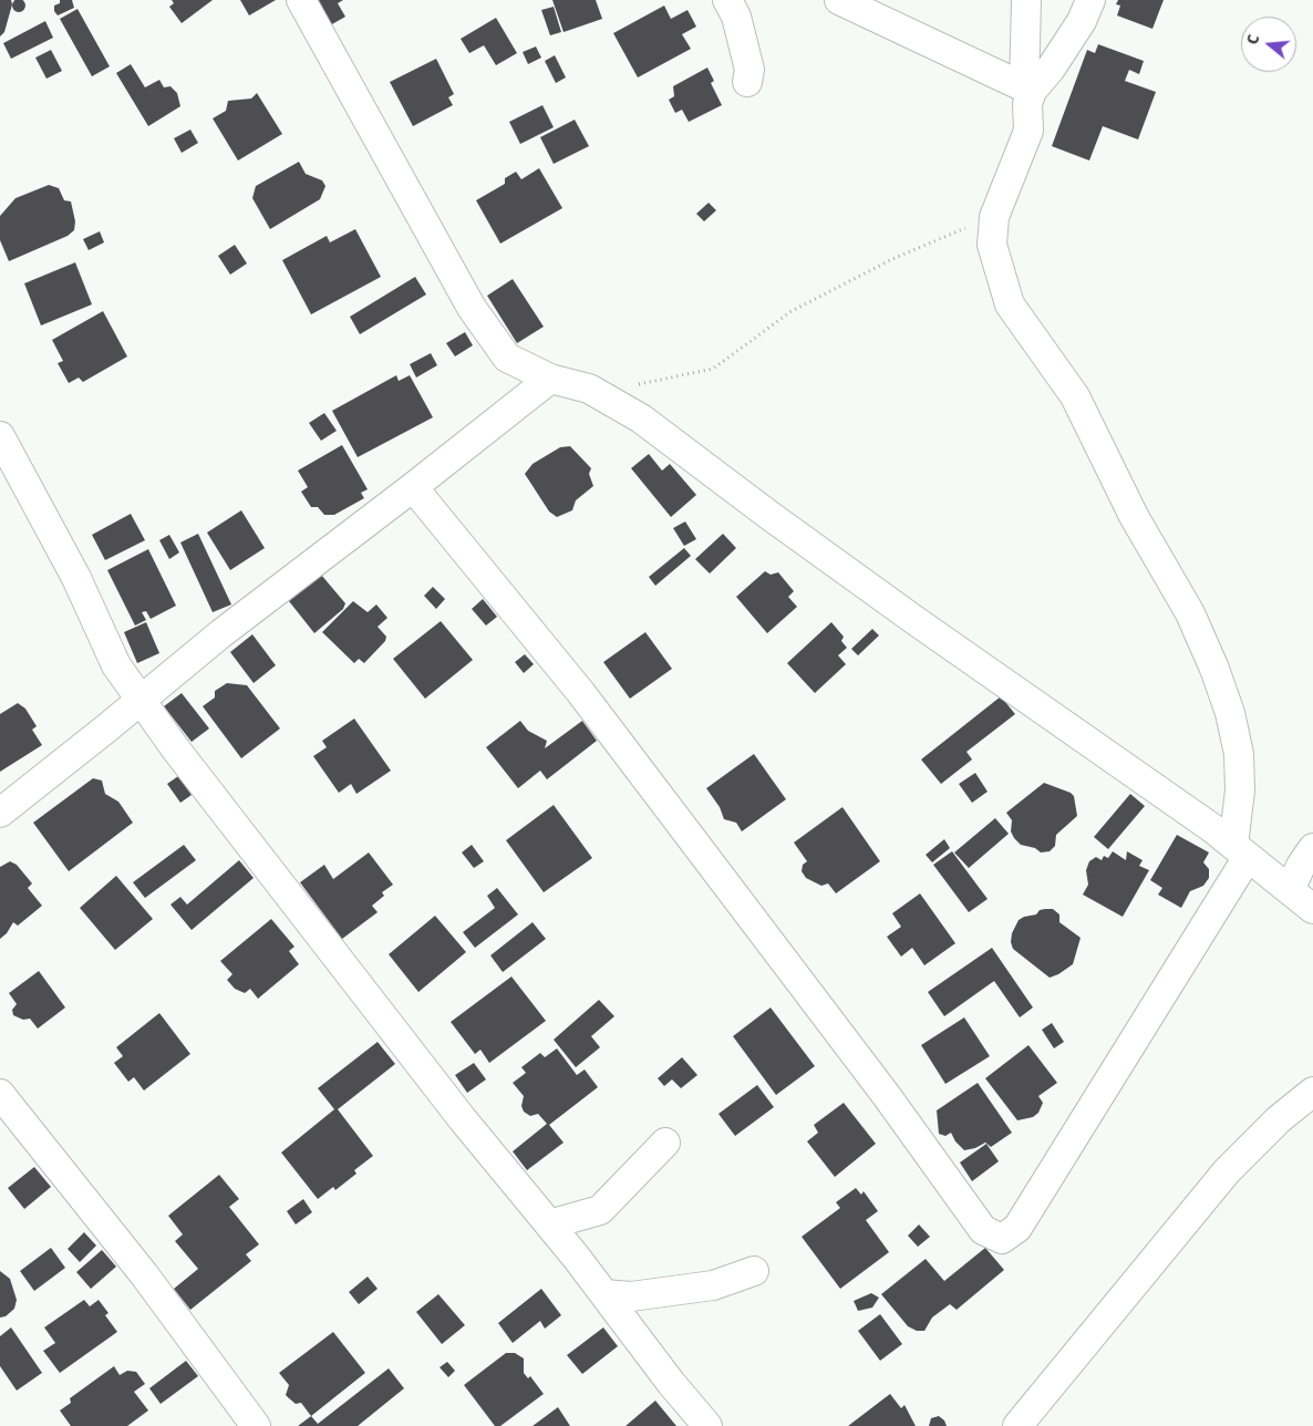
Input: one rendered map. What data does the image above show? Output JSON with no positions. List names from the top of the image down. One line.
{"north":"left"}
